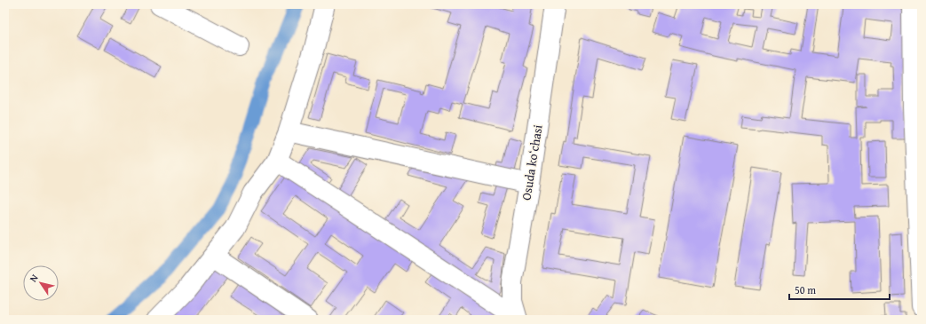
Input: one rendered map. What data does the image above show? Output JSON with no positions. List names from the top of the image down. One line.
{"streets":{"street":["Osuda koʻchasi"]},"scale_bar":"50 m","north":"top left"}
